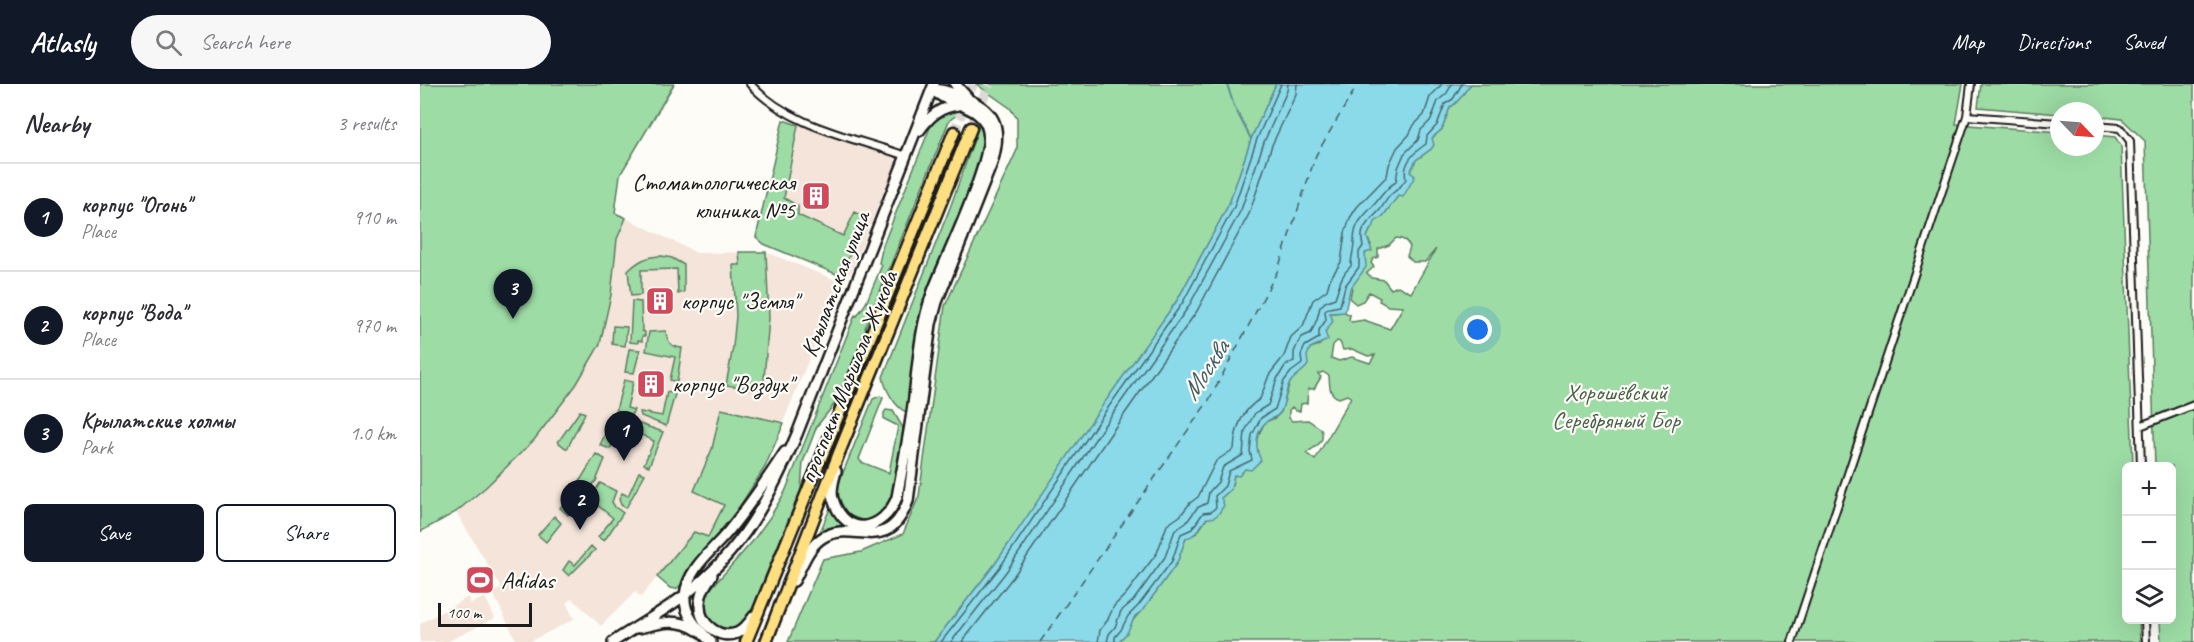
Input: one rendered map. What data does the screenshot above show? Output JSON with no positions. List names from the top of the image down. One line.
{"streets":{"main road":["Крылатская улица","проспект Маршала Жукова"]},"water":["Москва"],"parks":["Хорошёвский Серебряный Бор"],"places":{"building":["Стоматологическая клиника №5","корпус \"Земля\"","корпус \"Воздух\""],"sports":["Adidas"]},"scale_bar":"100 m","north":"bottom right","page":{"header":"Atlasly","search":"Search here","nav":["Map","Directions","Saved"],"heading":["Nearby","3 results"],"list":[{"mark":"1","name":"корпус \"Огонь\"","note":"Place","value":"910 m"},{"mark":"2","name":"корпус \"Вода\"","note":"Place","value":"970 m"},{"mark":"3","name":"Крылатские холмы","note":"Park","value":"1.0 km"}],"pins":["3","1","2"],"map_buttons":["+","−"],"buttons":["Save","Share"],"scale":"100 m"}}
